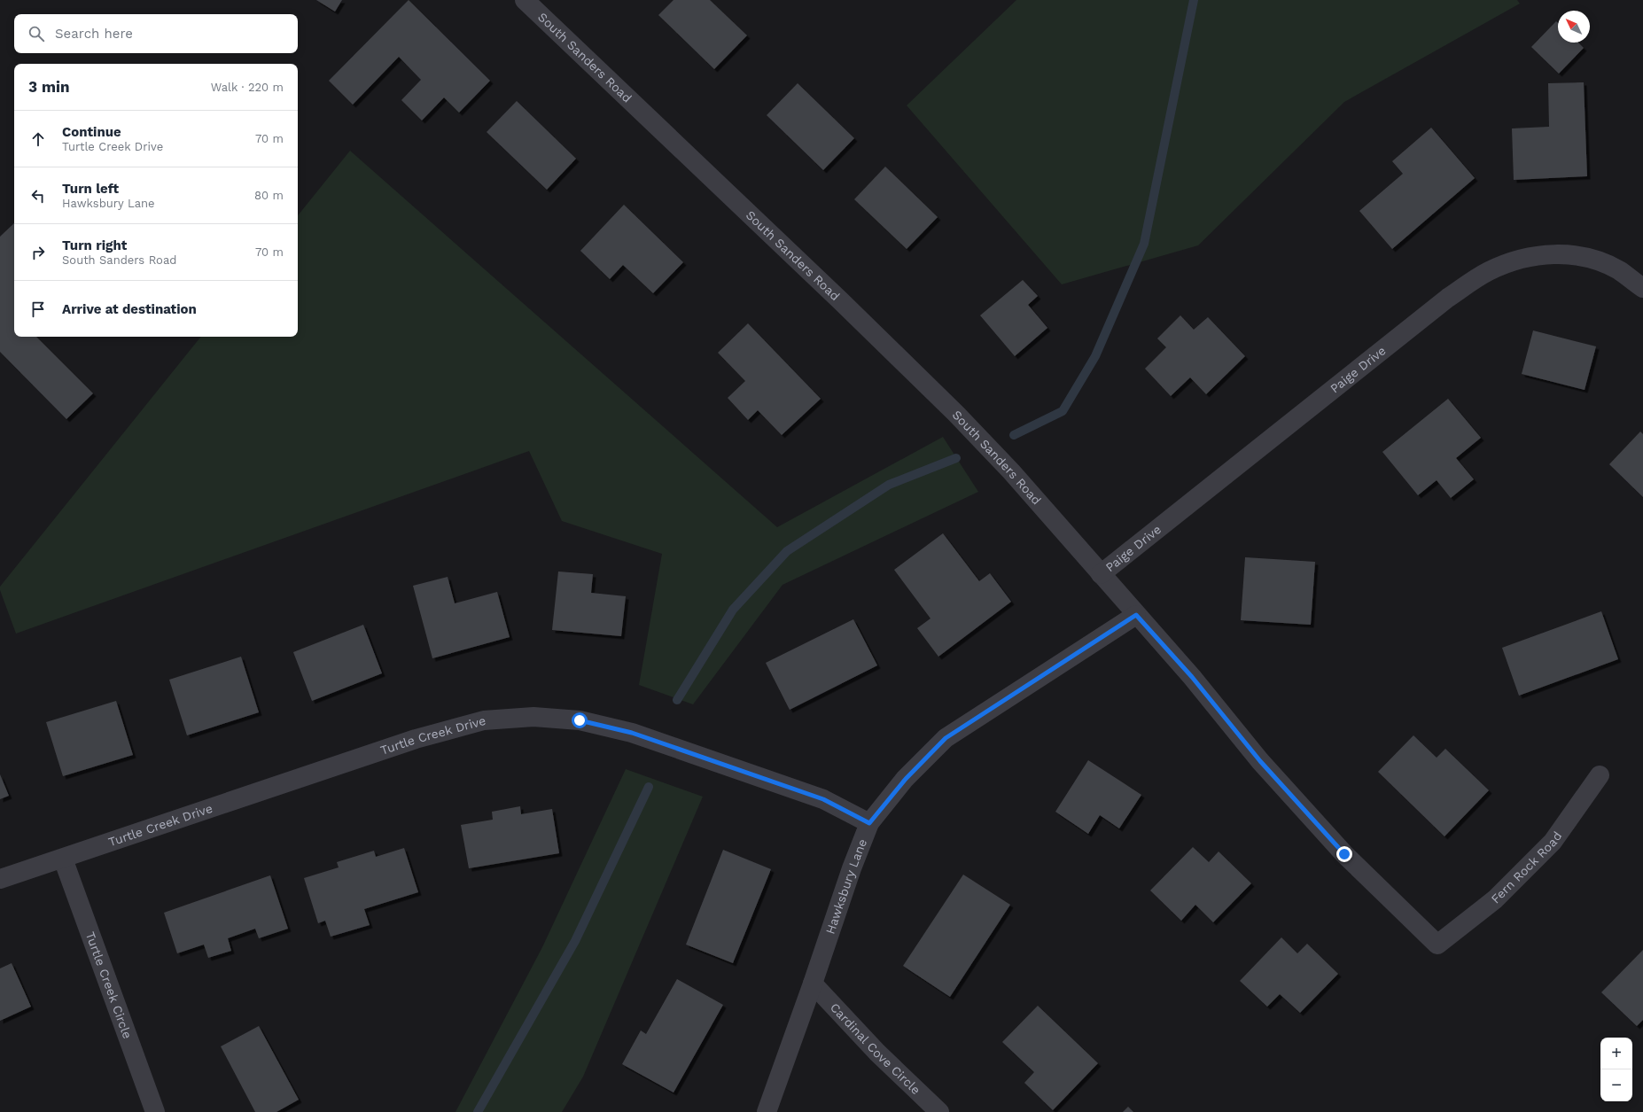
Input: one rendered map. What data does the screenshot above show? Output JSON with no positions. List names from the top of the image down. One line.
{"streets":{"street":["South Sanders Road","Paige Drive","Turtle Creek Drive","Fern Rock Road","Hawksbury Lane","Turtle Creek Circle","Cardinal Cove Circle"]},"crossings":[["South Sanders Road","Paige Drive"],["South Sanders Road","Fern Rock Road"],["South Sanders Road","Hawksbury Lane"],["Turtle Creek Drive","Hawksbury Lane"],["Turtle Creek Drive","Turtle Creek Circle"],["Hawksbury Lane","Cardinal Cove Circle"]],"north":"top left","page":{"search":"Search here","heading":["3 min","Walk · 220 m"],"list":[["Continue","Turtle Creek Drive","70 m"],["Turn left","Hawksbury Lane","80 m"],["Turn right","South Sanders Road","70 m"],"Arrive at destination"],"map_buttons":["+","−"]}}
